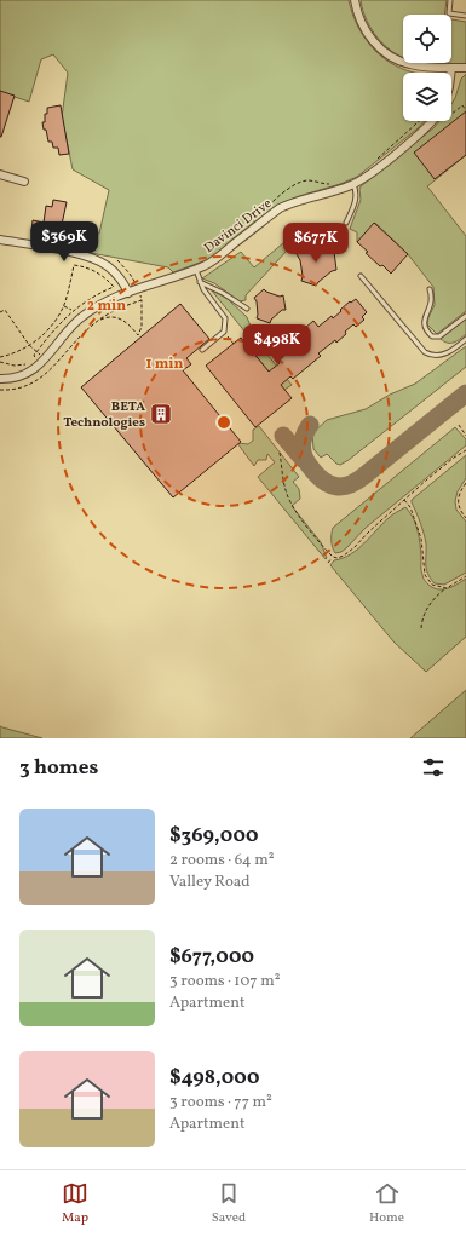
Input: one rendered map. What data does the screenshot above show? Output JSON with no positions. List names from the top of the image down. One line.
{"streets":{"street":["Davinci Drive"]},"places":{"building":["BETA Technologies"]},"page":{"price":["$369K","$677K","$498K"],"heading":"3 homes","list":[{"name":"$369,000","note":"2 rooms · 64 m² · Valley Road"},{"name":"$677,000","note":"3 rooms · 107 m² · Apartment"},{"name":"$498,000","note":"3 rooms · 77 m² · Apartment"}],"tabs":["Map","Saved","Home"]},"rings":["2 min","1 min"]}
